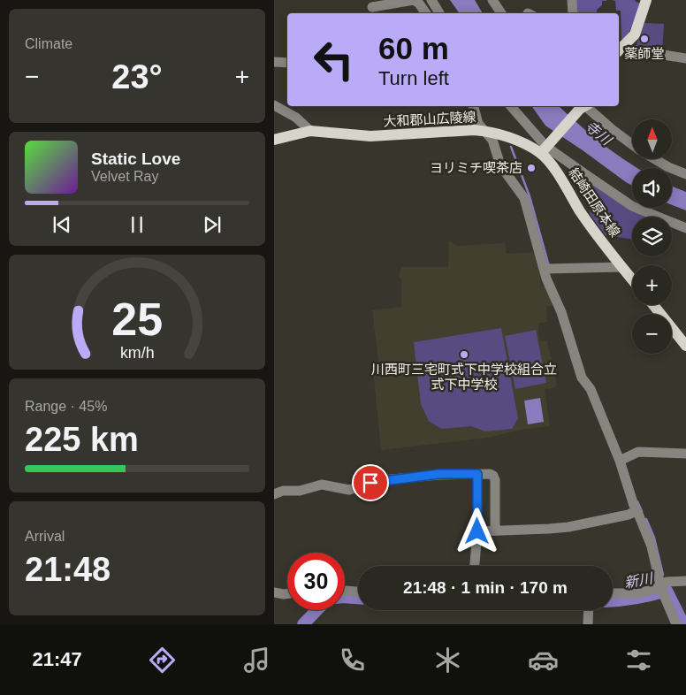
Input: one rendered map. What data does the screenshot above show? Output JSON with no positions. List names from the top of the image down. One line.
{"streets":{"main road":["大和郡山広陵線","結崎田原本線"]},"crossings":[["大和郡山広陵線","結崎田原本線"]],"water":["寺川","新川"],"places":["薬師堂","ヨリミチ喫茶店","川西町三宅町式下中学校組合立 式下中学校"],"north":"top","page":{"tile":["Climate",["Range · 45%","225 km"],["Arrival","21:48"]],"turn":["60 m","Turn left"],"heat":["−","23°","+"],"map_buttons":["+","−"],"song":["Static Love","Velvet Ray"],"limit":"30","trip":"21:48 · 1 min · 170 m","tabs":"21:47","gauge":["25","km/h"]}}
